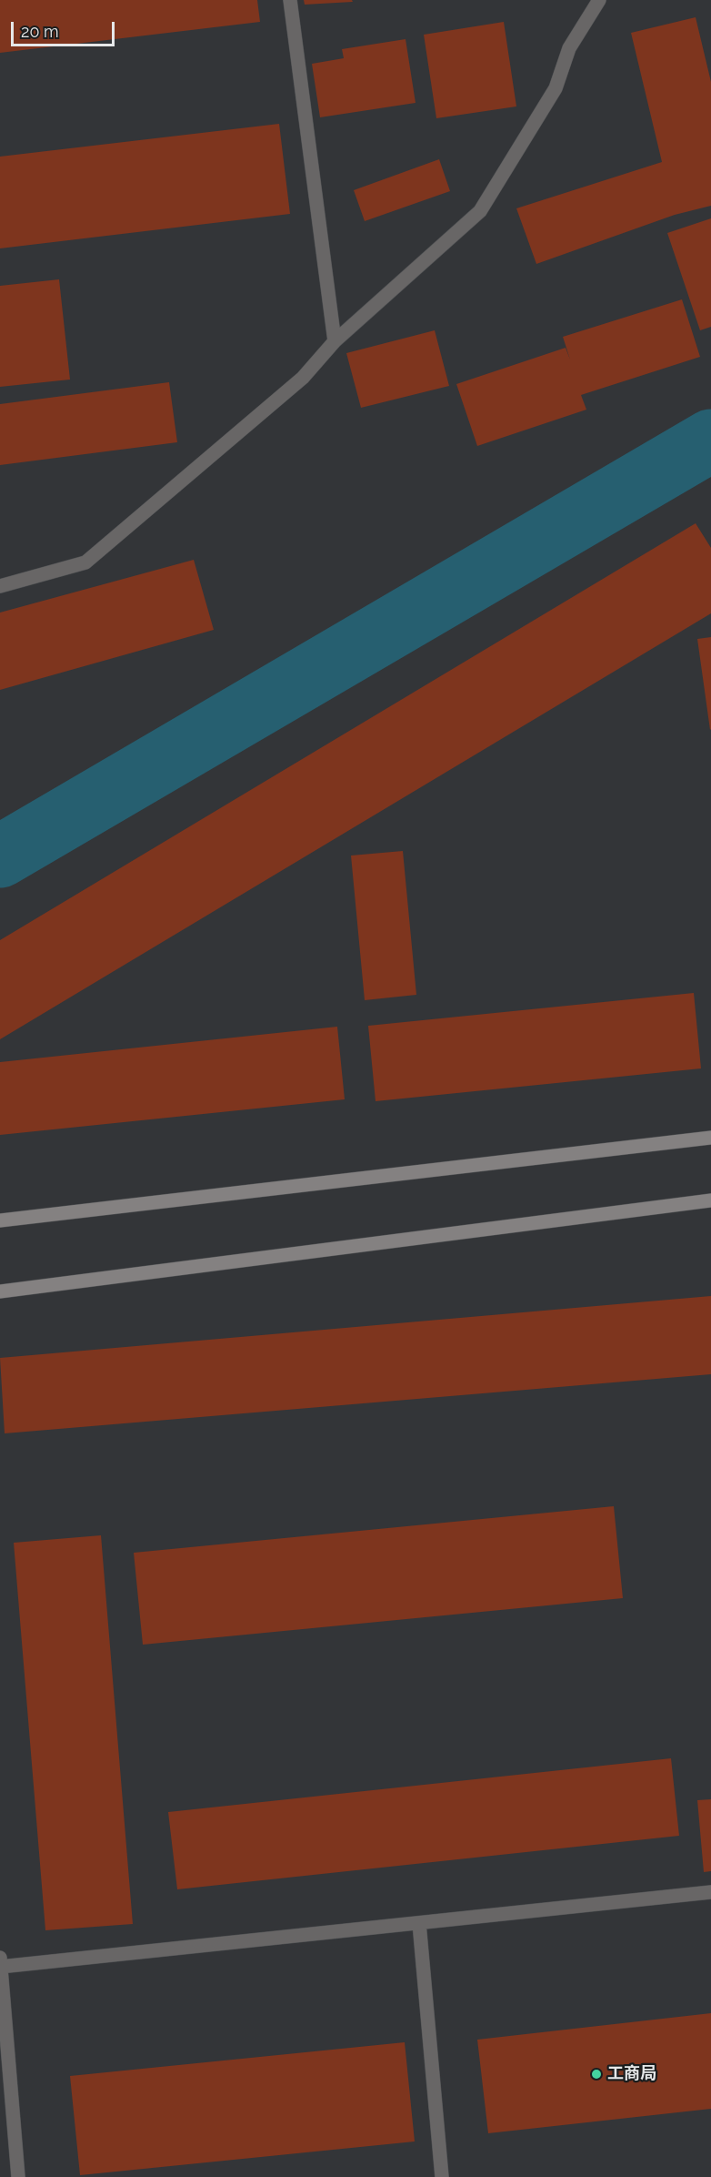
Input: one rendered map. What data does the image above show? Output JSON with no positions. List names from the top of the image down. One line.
{"places":["工商局"],"scale_bar":"20 m"}
